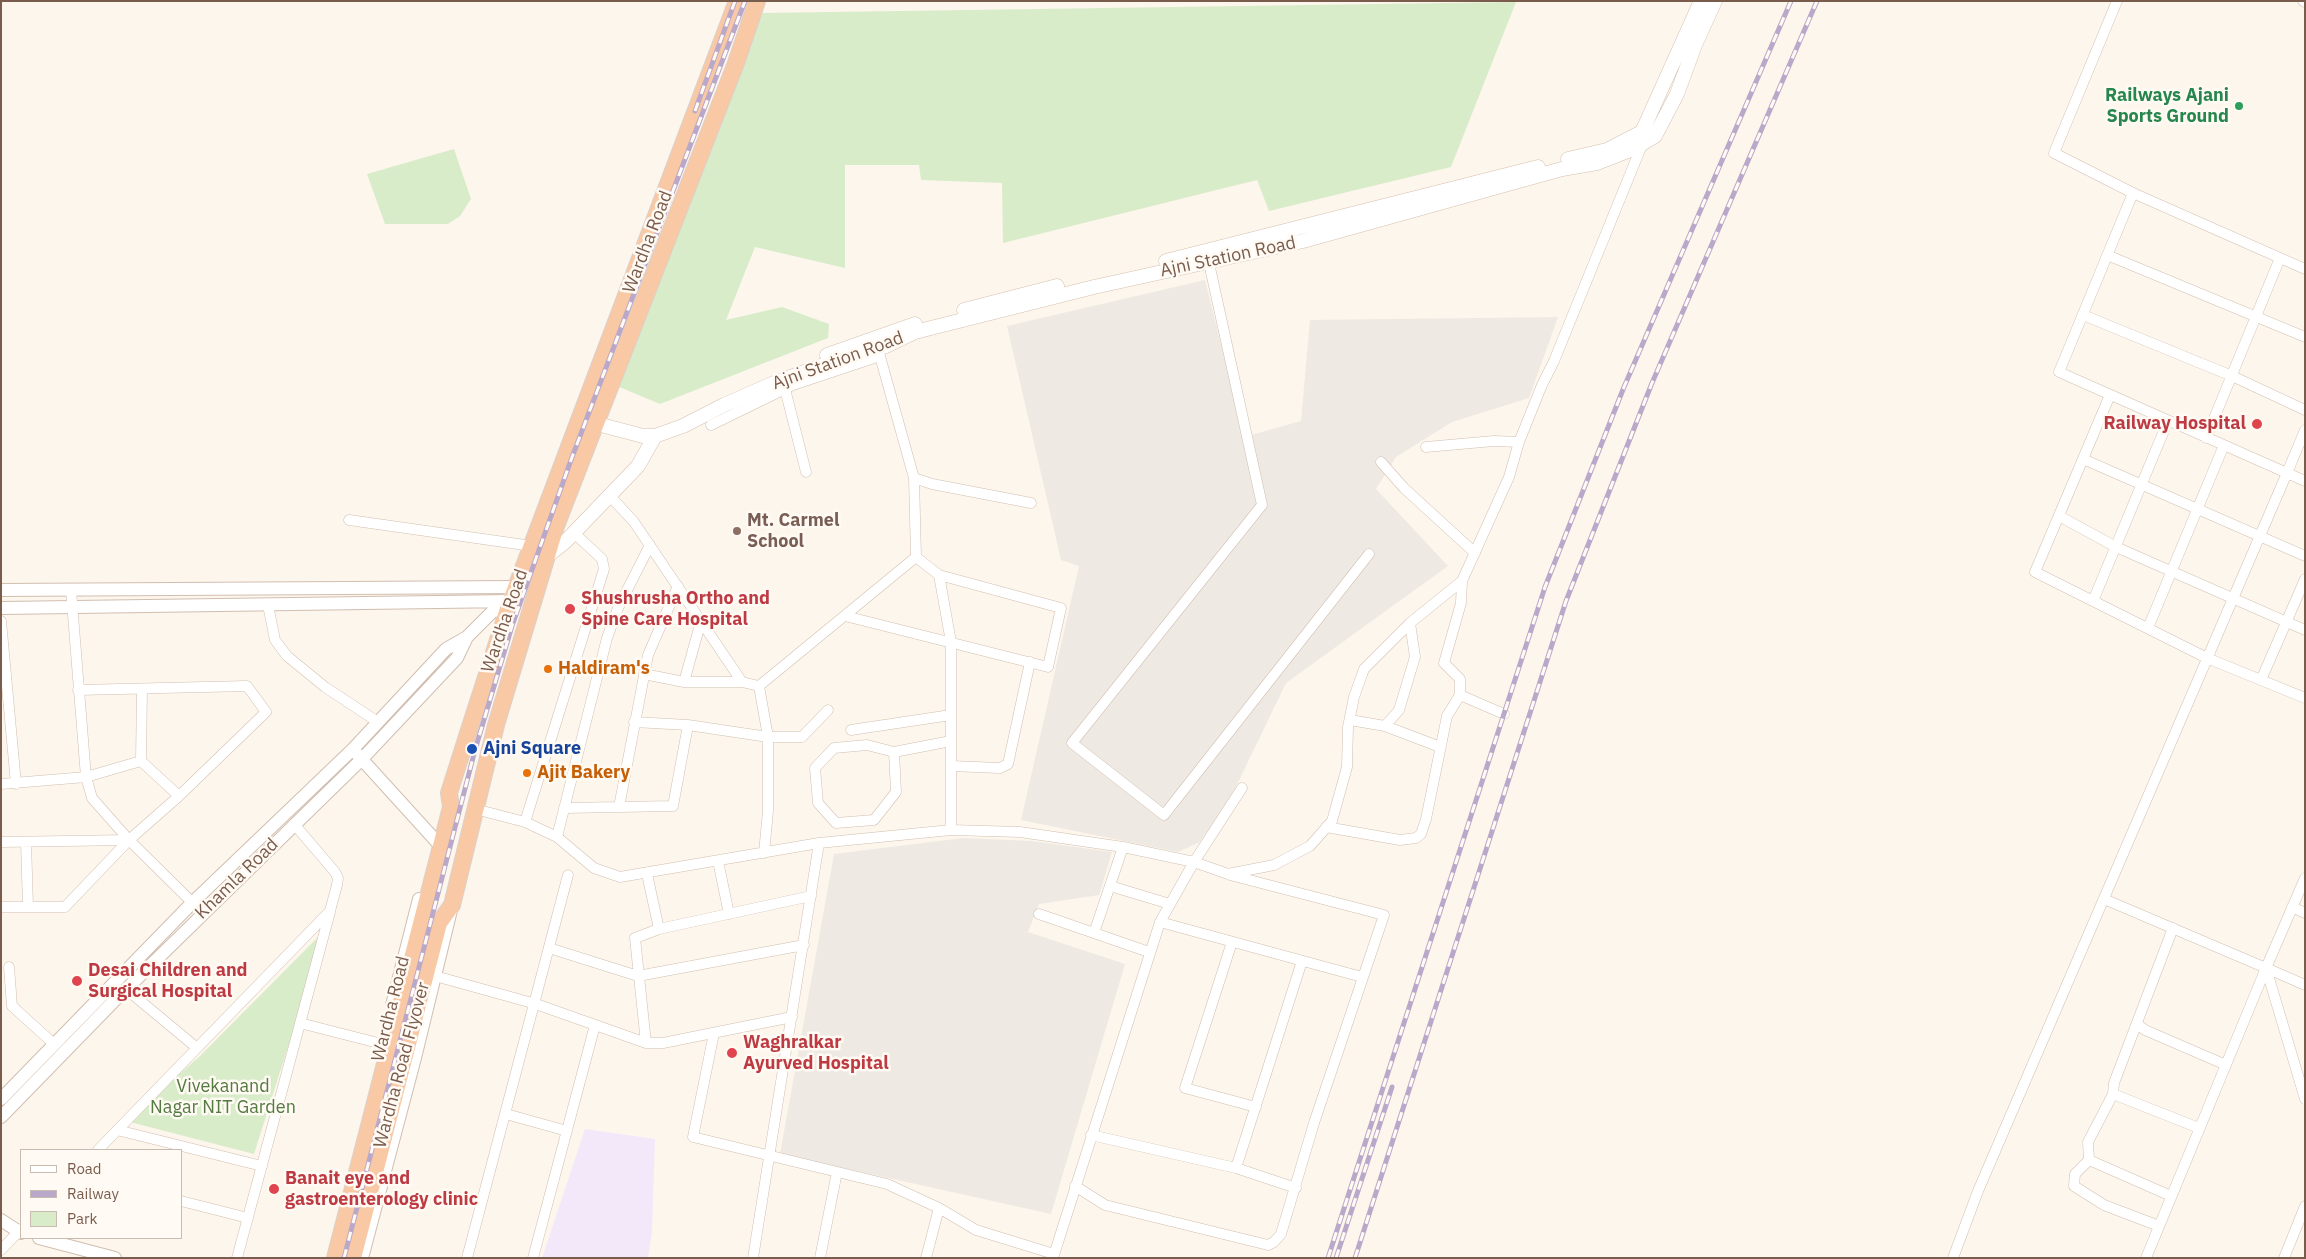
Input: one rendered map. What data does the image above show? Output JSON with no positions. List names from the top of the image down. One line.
{"streets":{"highway":["Wardha Road","Wardha Road Flyover"],"main road":["Ajni Station Road"],"street":["Khamla Road"]},"crossings":[["Wardha Road","Khamla Road"],["Wardha Road","Wardha Road Flyover"]],"parks":["Vivekanand Nagar NIT Garden"],"places":["Railways Ajani Sports Ground","Railway Hospital","Mt. Carmel School","Shushrusha Ortho and Spine Care Hospital","Haldiram's","Ajni Square","Ajit Bakery","Desai Children and Surgical Hospital","Waghralkar Ayurved Hospital","Banait eye and gastroenterology clinic"],"legend":["Road","Railway","Park"]}
